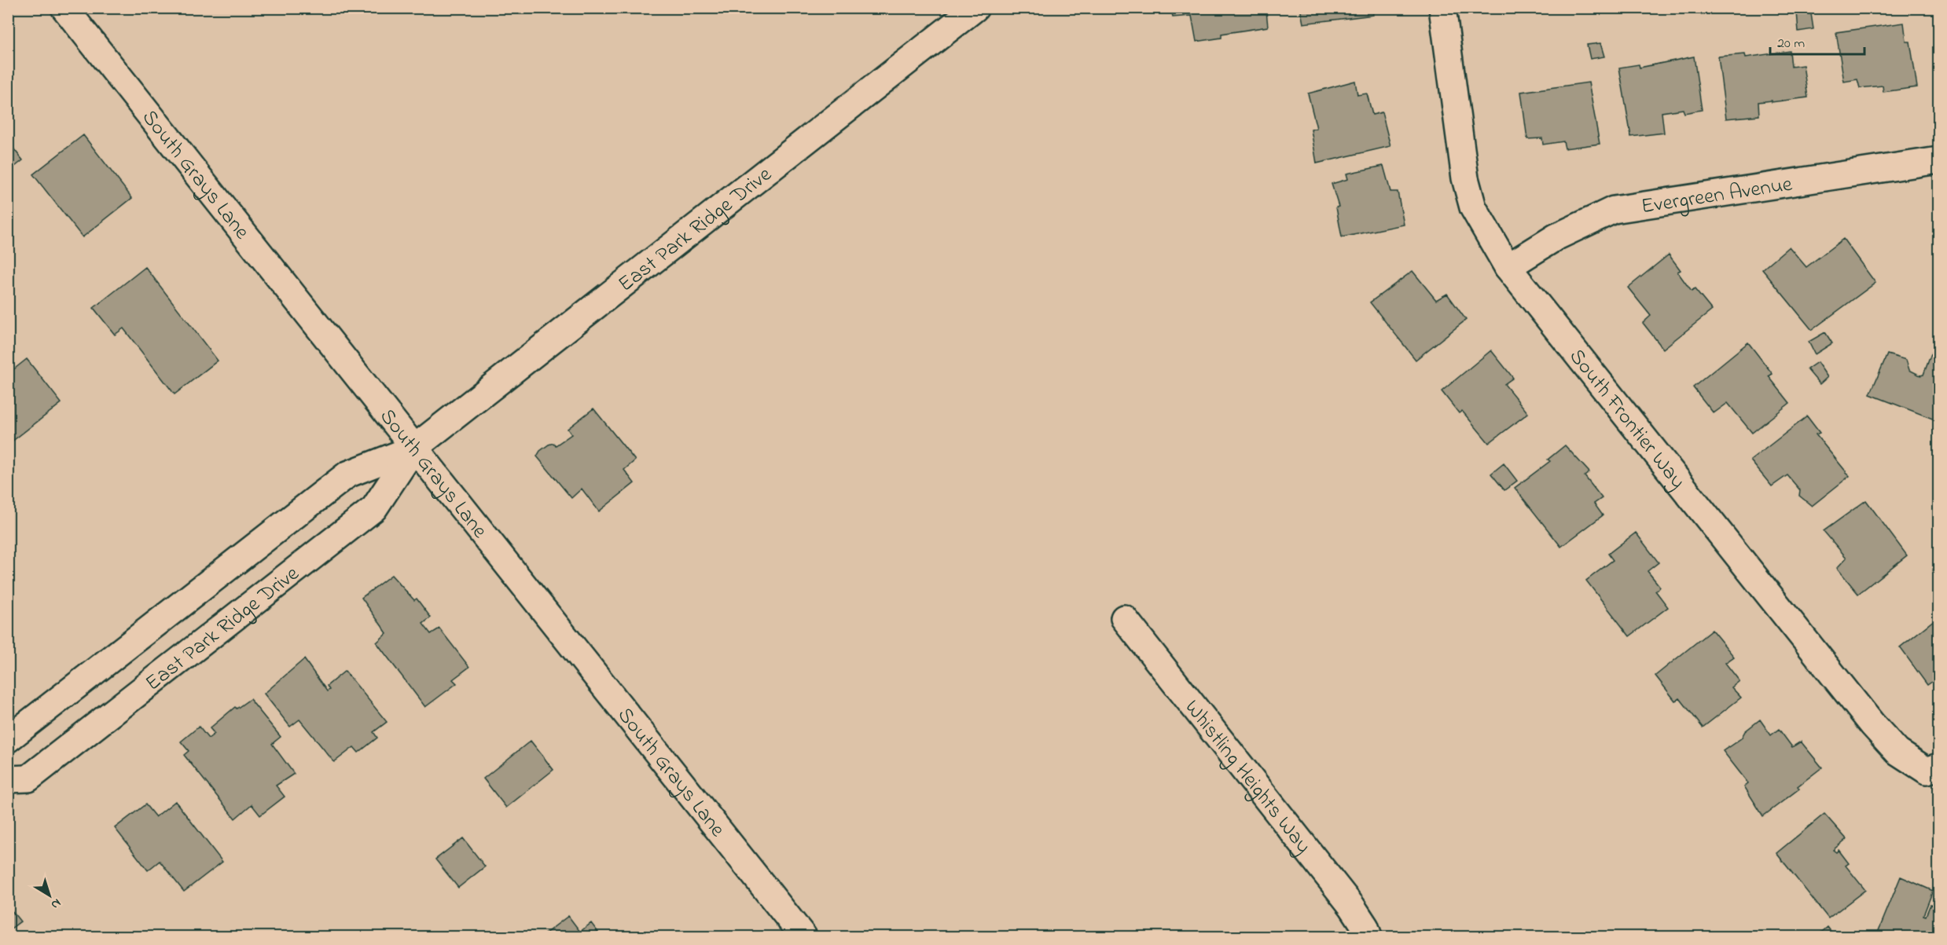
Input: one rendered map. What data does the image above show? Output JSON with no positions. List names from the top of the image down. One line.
{"streets":{"street":["South Grays Lane","Evergreen Avenue","East Park Ridge Drive","South Frontier Way","Whistling Heights Way"]},"crossings":[["South Grays Lane","East Park Ridge Drive"],["Evergreen Avenue","South Frontier Way"]],"scale_bar":"20 m","north":"bottom right"}
